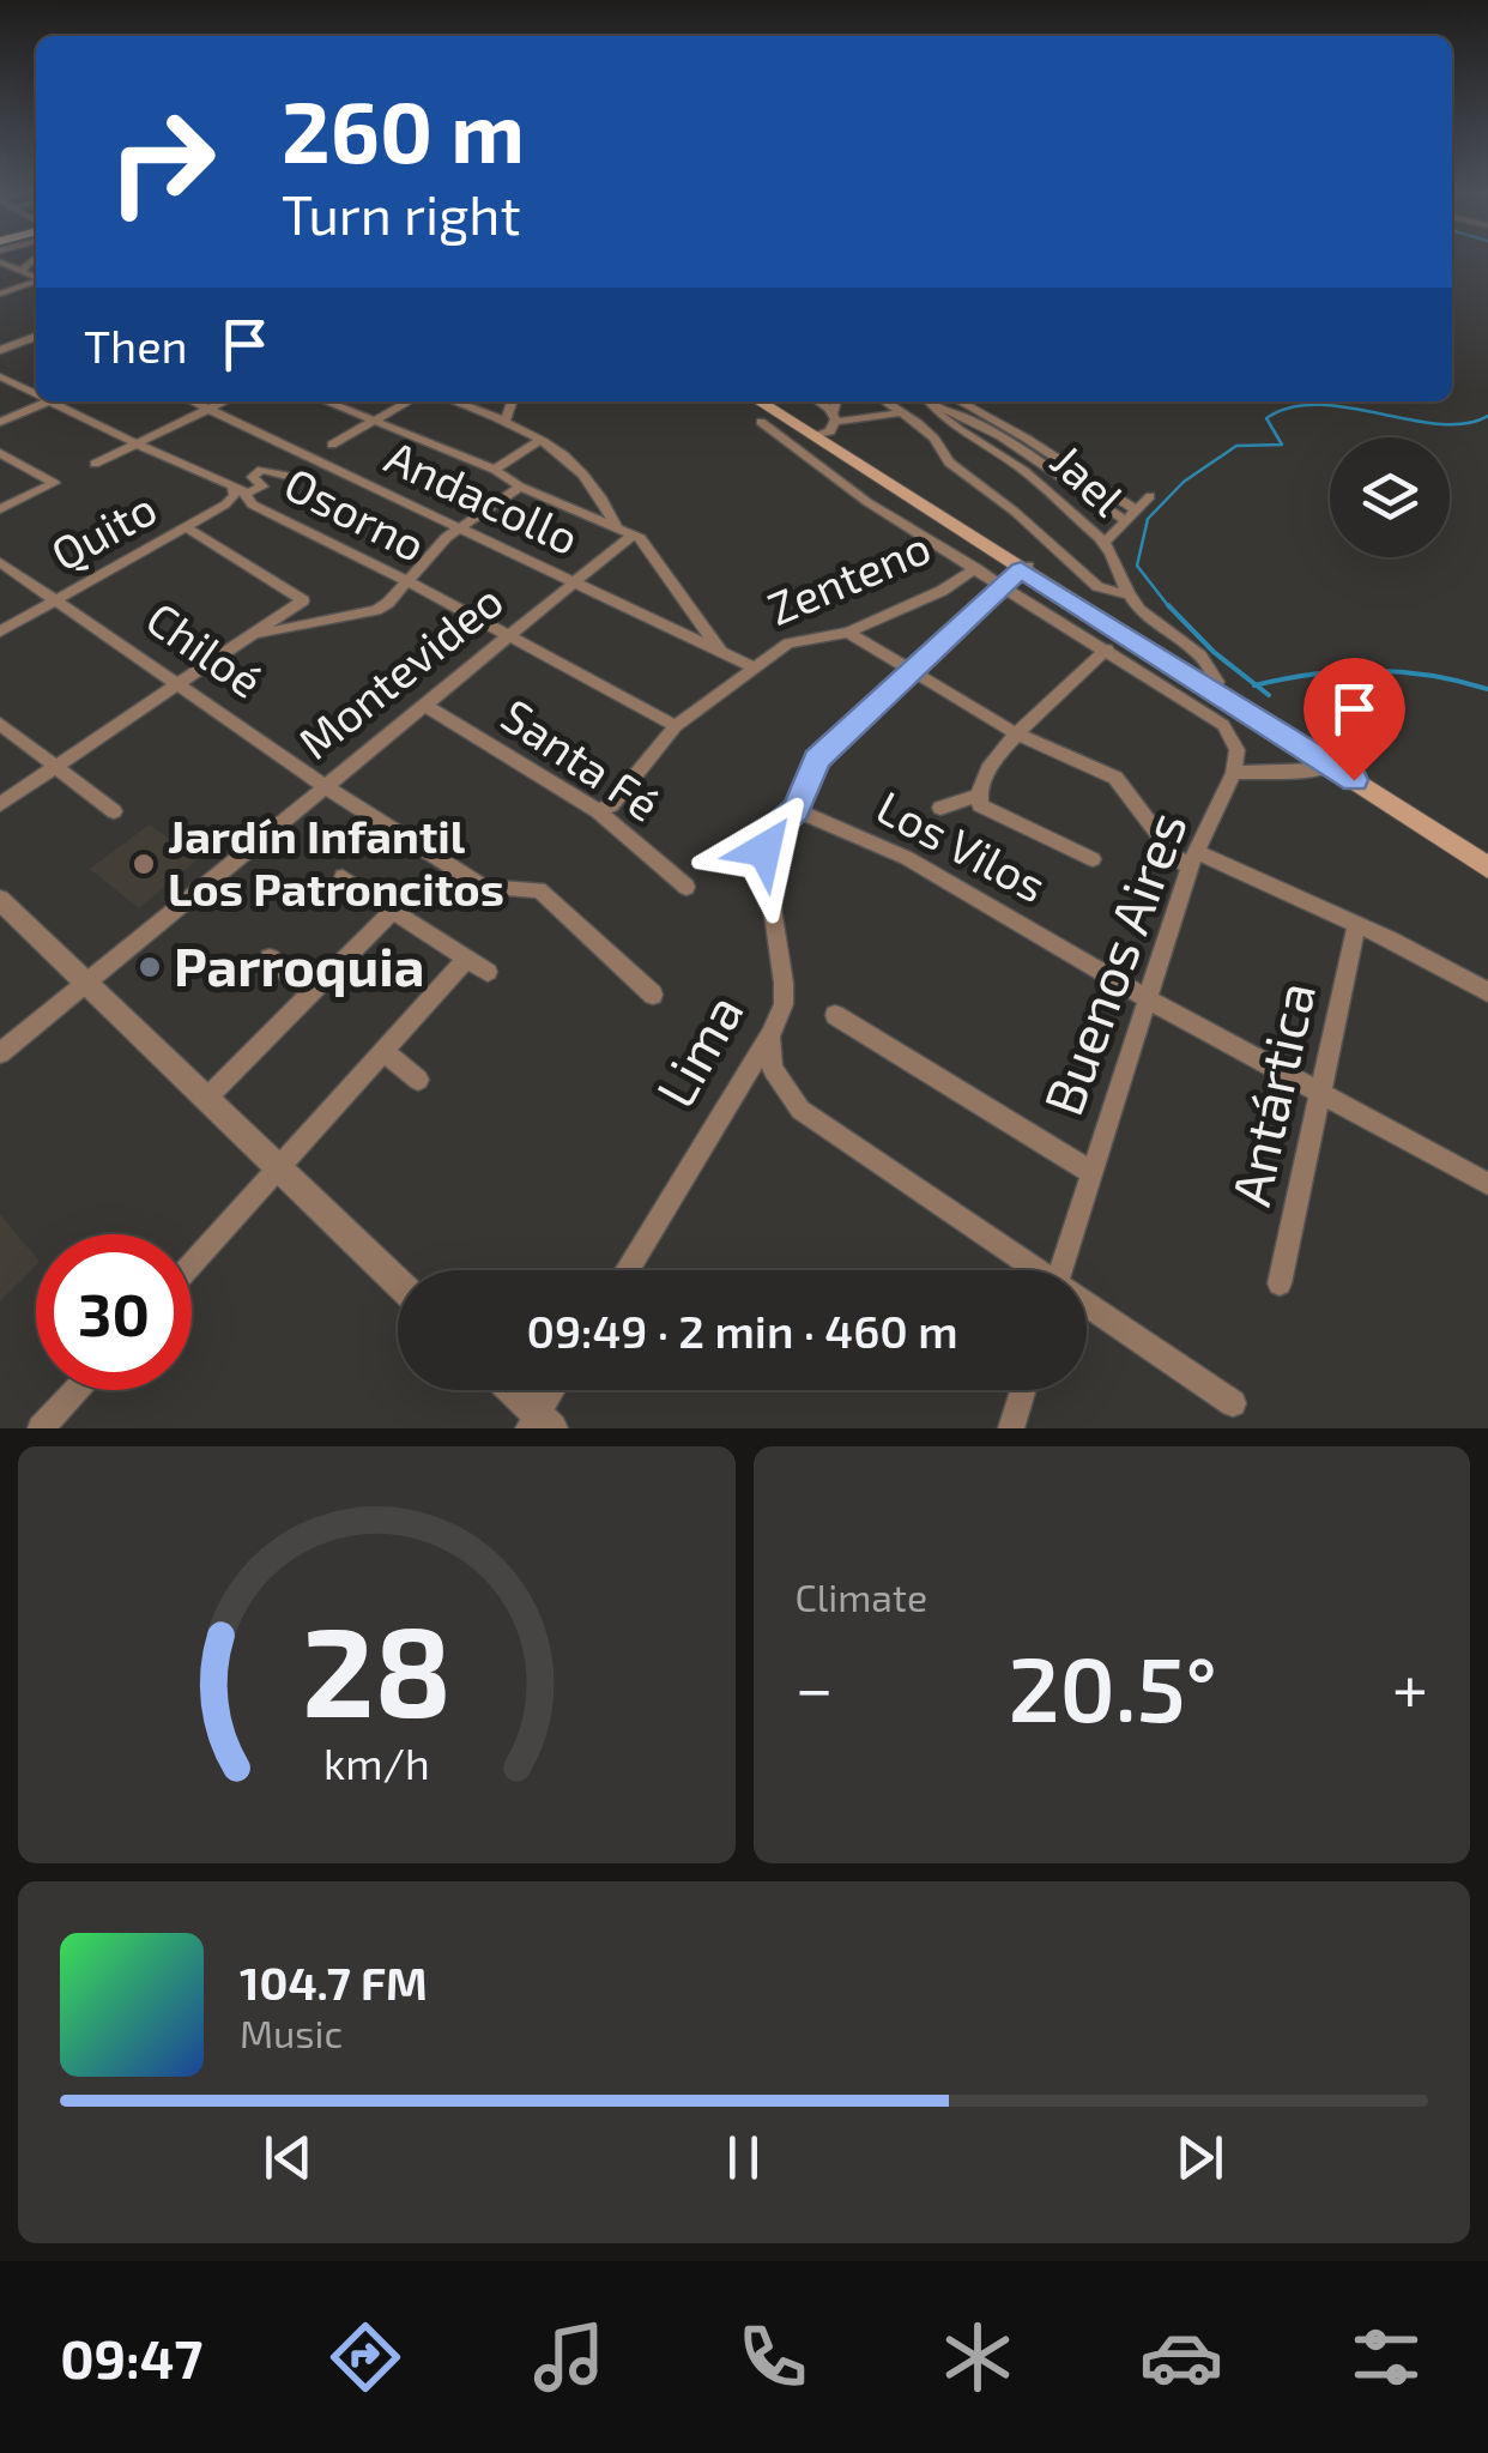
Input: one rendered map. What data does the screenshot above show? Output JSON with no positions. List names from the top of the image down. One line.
{"streets":{"street":["Jael","Andacollo","Osorno","Quito","Zenteno","Chiloé","Montevideo","Santa Fé","Los Vilos","Buenos Aires","Lima","Antártica"]},"crossings":[["Andacollo","Zenteno"],["Andacollo","Montevideo"],["Osorno","Quito"],["Osorno","Zenteno"],["Osorno","Montevideo"],["Quito","Chiloé"],["Zenteno","Santa Fé"],["Chiloé","Montevideo"],["Montevideo","Santa Fé"],["Los Vilos","Buenos Aires"],["Los Vilos","Lima"],["Los Vilos","Antártica"]],"places":["Jardín Infantil Los Patroncitos","Parroquia"],"page":{"turn":["260 m","Turn right"],"then":"Then","limit":"30","trip":"09:49 · 2 min · 460 m","tile":"Climate","heat":["−","20.5°","+"],"song":["104.7 FM","Music"],"tabs":"09:47","gauge":["28","km/h"]}}
